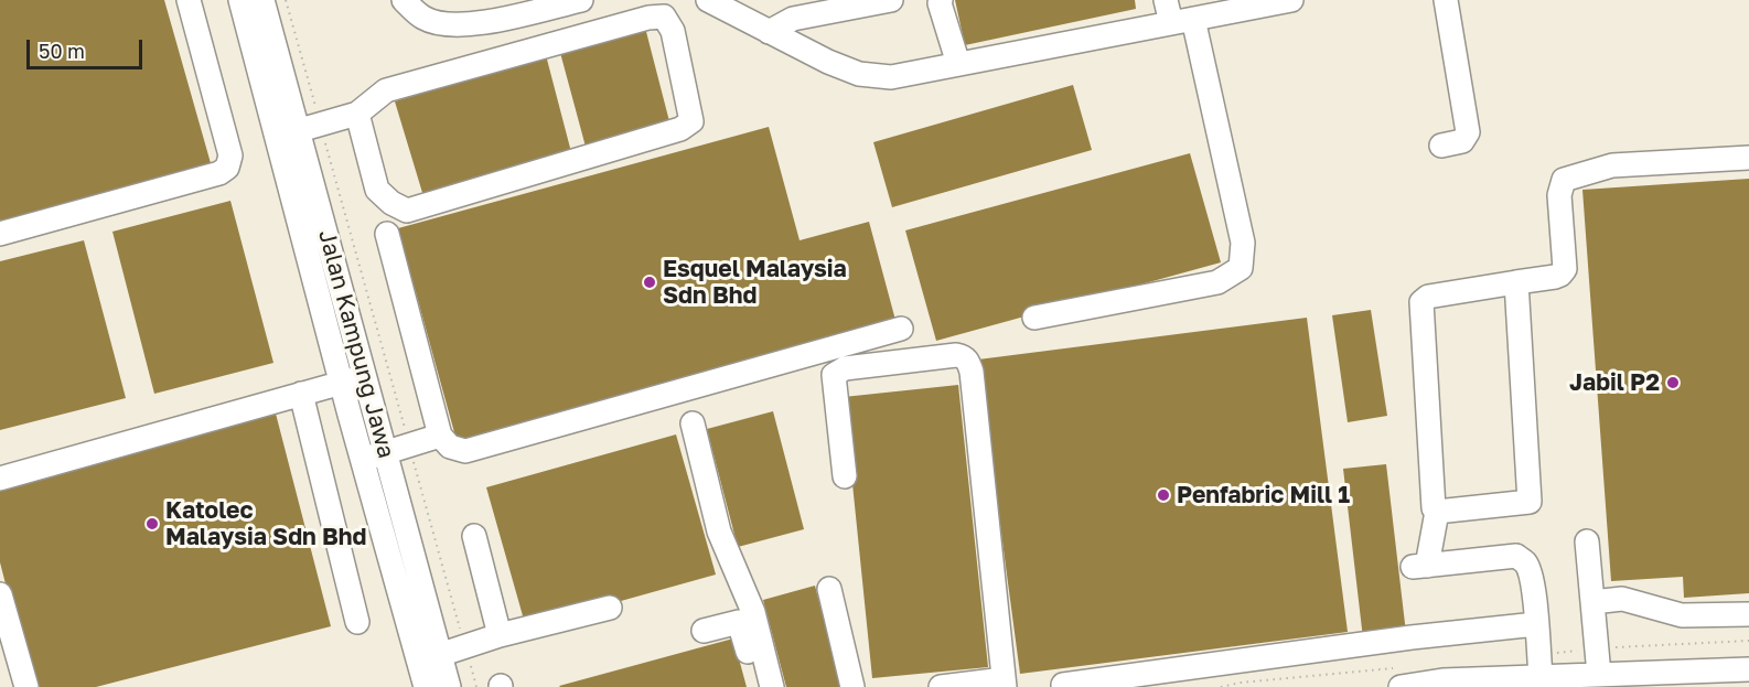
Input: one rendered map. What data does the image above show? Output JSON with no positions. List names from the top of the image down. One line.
{"streets":{"street":["Jalan Kampung Jawa"]},"places":["Esquel Malaysia Sdn Bhd","Jabil P2","Penfabric Mill 1","Katolec Malaysia Sdn Bhd"],"scale_bar":"50 m"}
